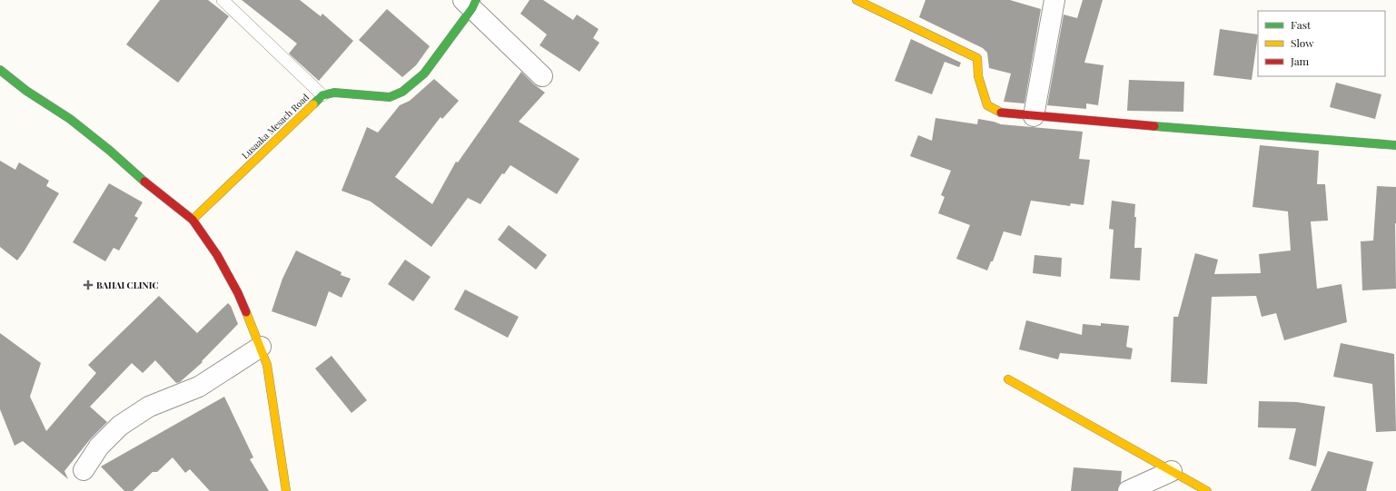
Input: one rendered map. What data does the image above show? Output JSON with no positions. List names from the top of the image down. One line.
{"streets":{"street":["Lusaaka Mesach Road"]},"places":{"health":["BAHAI CLINIC"]},"legend":["Fast","Slow","Jam"]}
